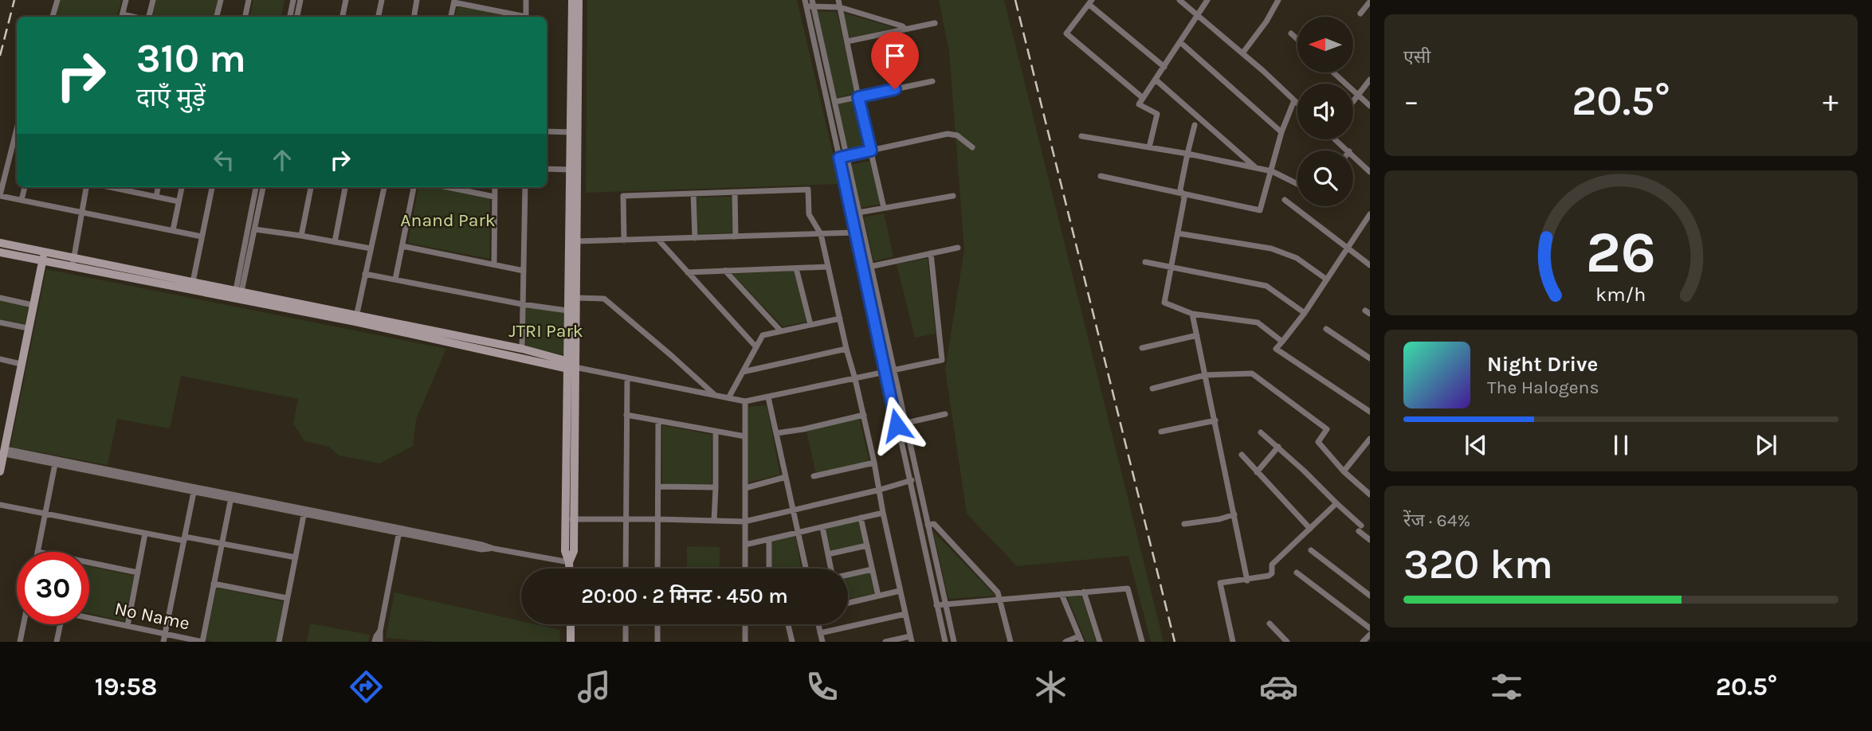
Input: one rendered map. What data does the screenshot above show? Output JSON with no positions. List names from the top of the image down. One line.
{"streets":{"street":["No Name"]},"parks":["Anand Park","JTRI Park"],"north":"left","page":{"tile":["एसी",["रेंज · 64%","320 km"]],"turn":["310 m","दाएँ मुड़ें"],"heat":["−","20.5°","+"],"song":["Night Drive","The Halogens"],"limit":"30","trip":"20:00 · 2 मिनट · 450 m","tabs":["19:58","20.5°"],"gauge":["26","km/h"]}}
